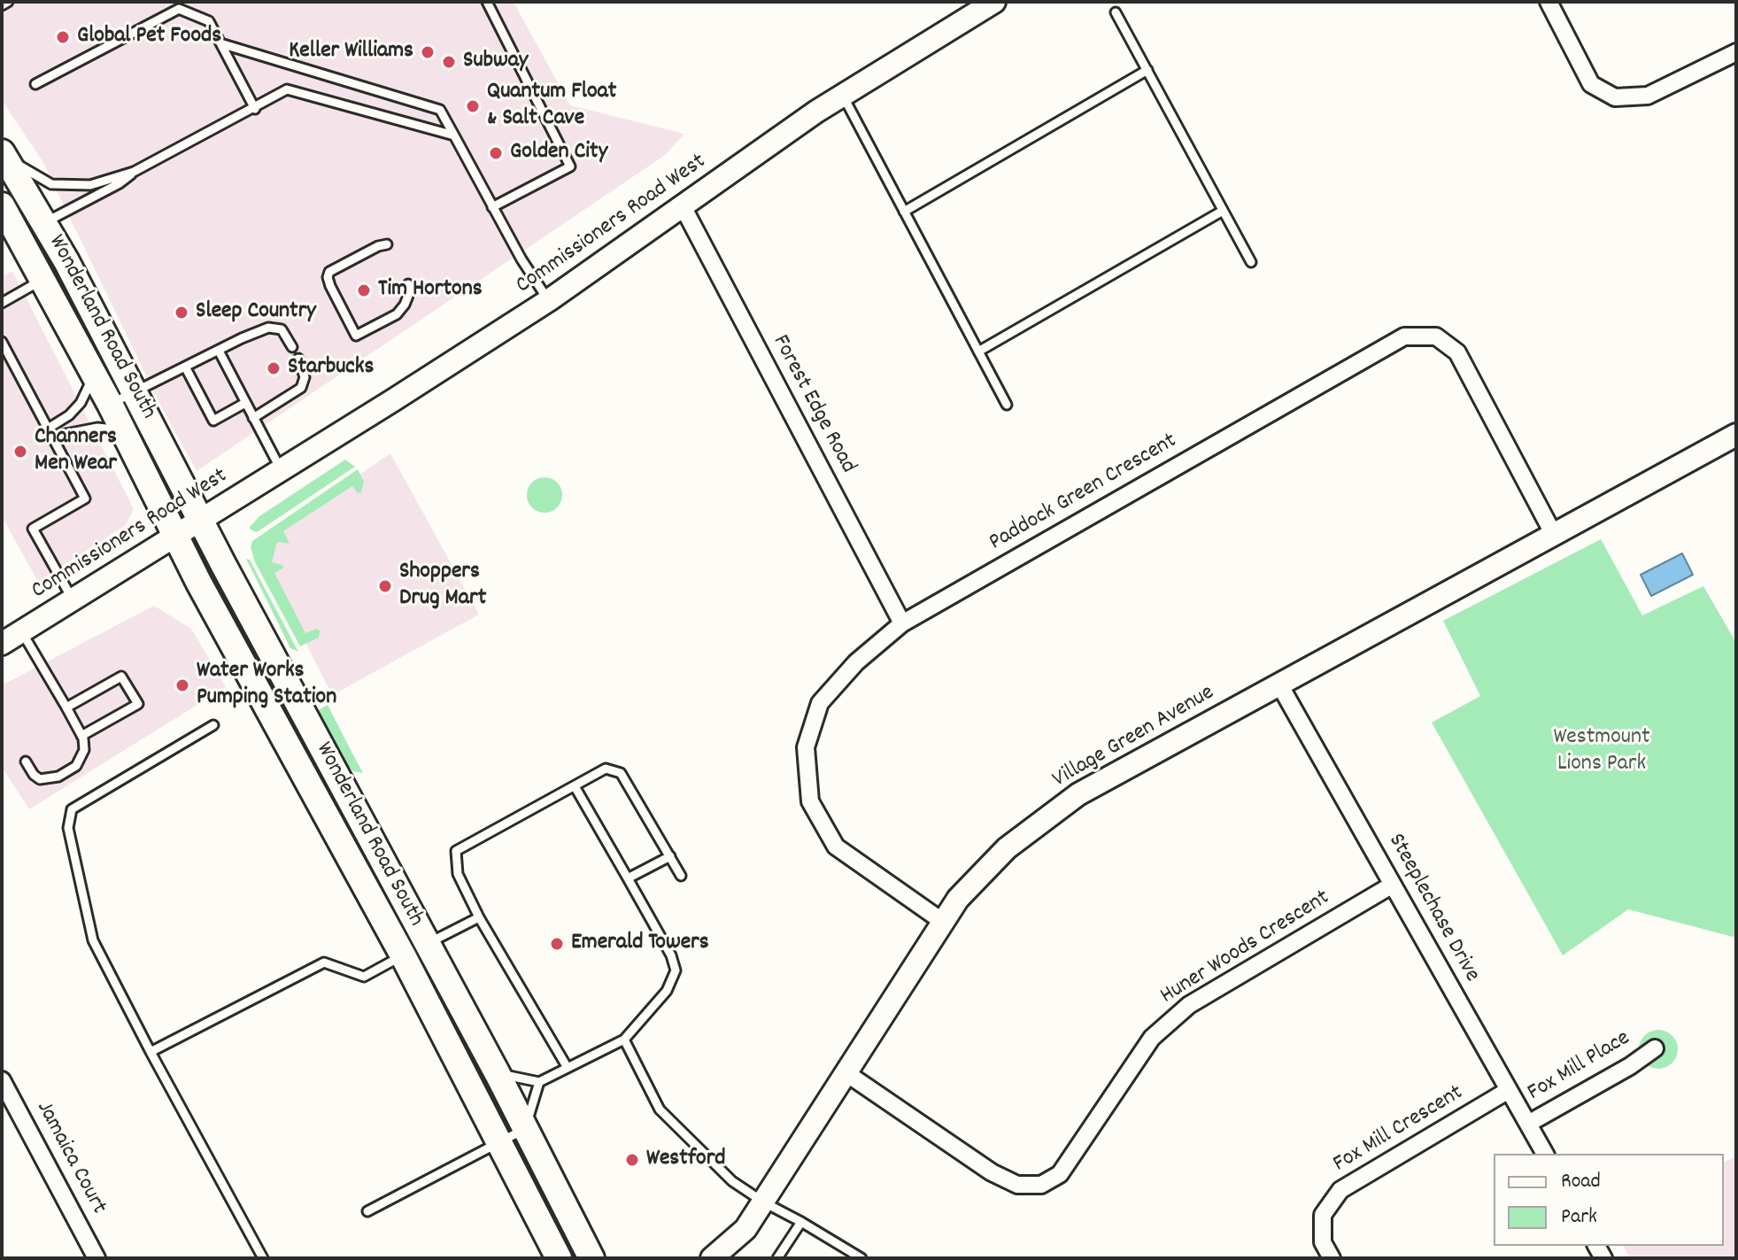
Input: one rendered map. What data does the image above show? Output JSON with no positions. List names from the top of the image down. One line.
{"streets":{"main road":["Wonderland Road South"],"street":["Commissioners Road West","Forest Edge Road","Paddock Green Crescent","Village Green Avenue","Steeplechase Drive","Huner Woods Crescent","Fox Mill Place","Fox Mill Crescent","Jamaica Court"]},"crossings":[["Commissioners Road West","Wonderland Road South"],["Commissioners Road West","Forest Edge Road"],["Forest Edge Road","Paddock Green Crescent"],["Paddock Green Crescent","Village Green Avenue"],["Village Green Avenue","Steeplechase Drive"],["Village Green Avenue","Huner Woods Crescent"],["Steeplechase Drive","Huner Woods Crescent"],["Steeplechase Drive","Fox Mill Place"],["Steeplechase Drive","Fox Mill Crescent"]],"parks":["Westmount Lions Park"],"places":["Global Pet Foods","Keller Williams","Subway","Quantum Float & Salt Cave","Golden City","Tim Hortons","Sleep Country","Starbucks","Channers Men Wear","Shoppers Drug Mart","Water Works Pumping Station","Emerald Towers","Westford"],"legend":["Road","Park"]}
